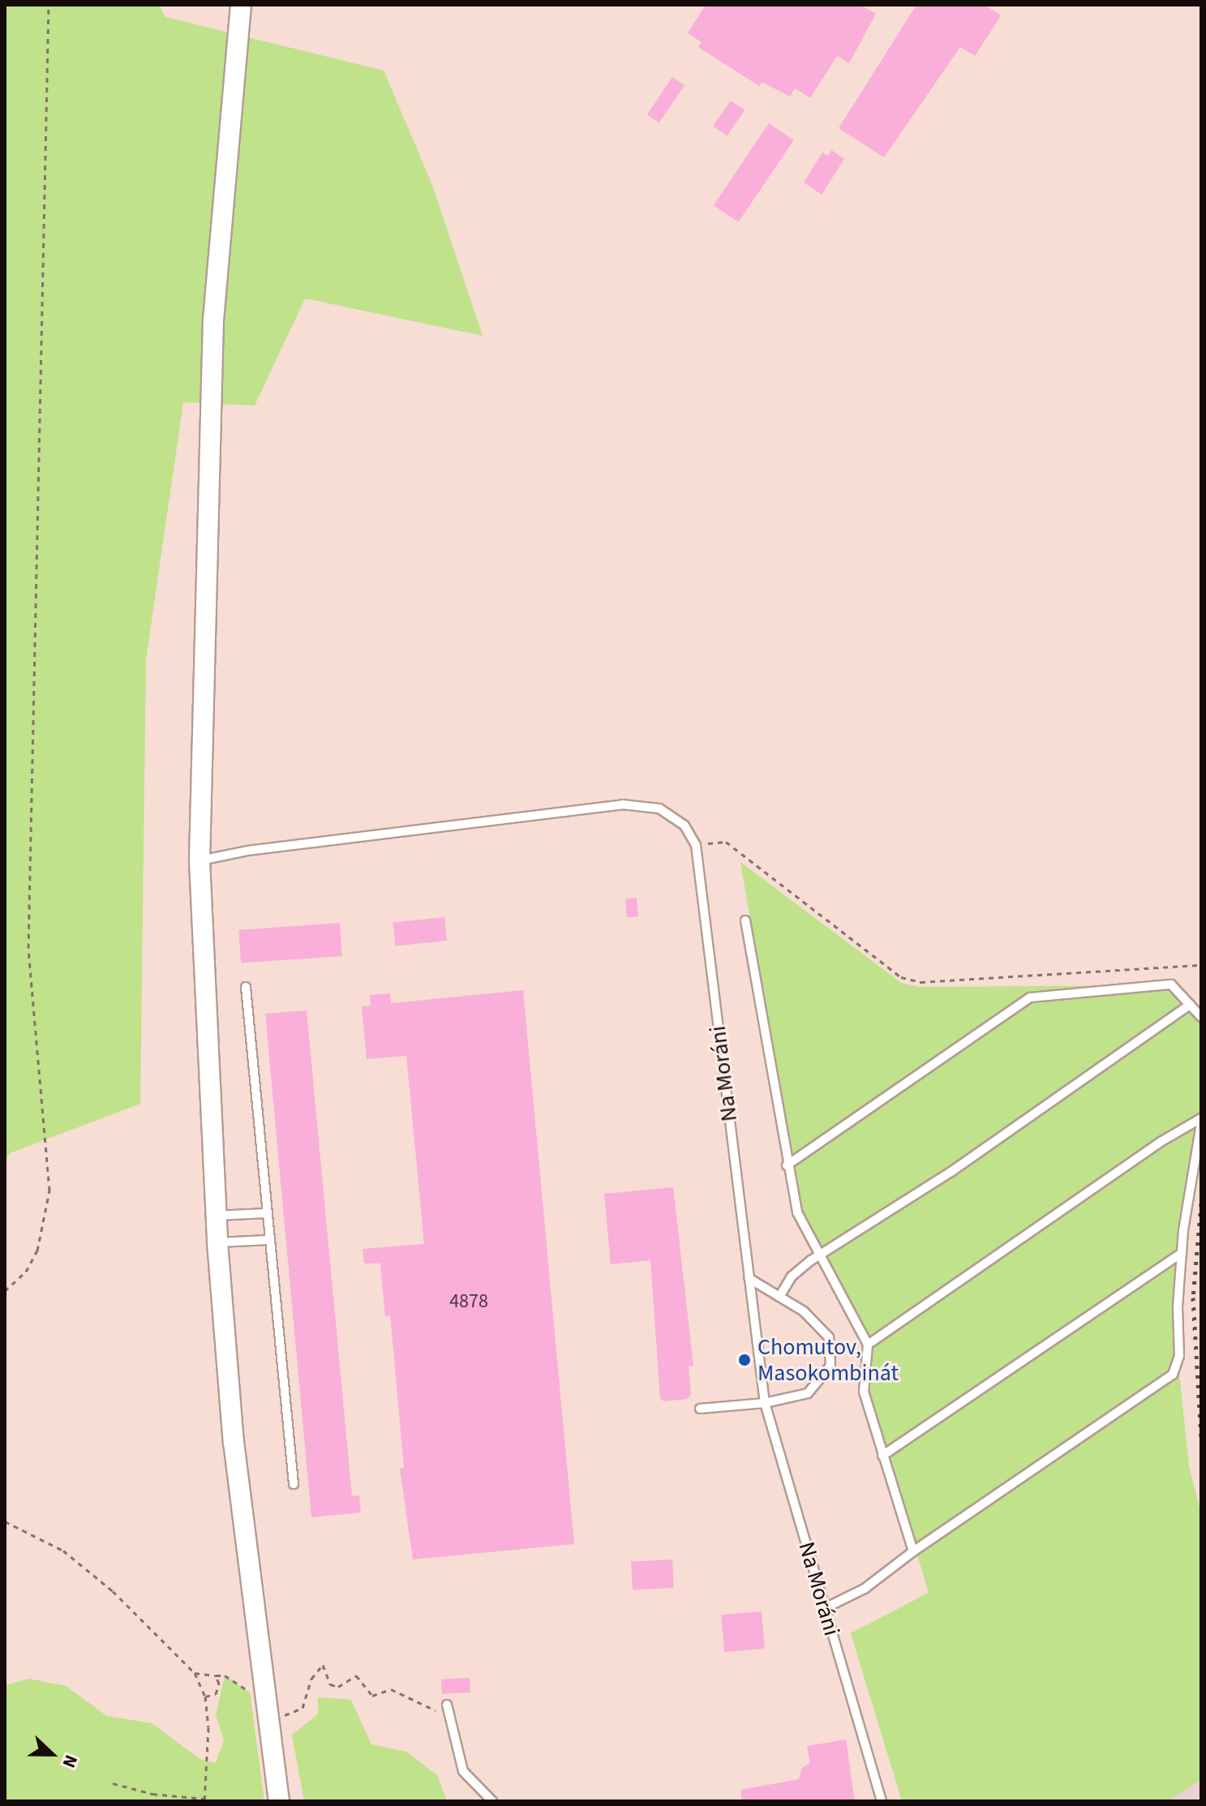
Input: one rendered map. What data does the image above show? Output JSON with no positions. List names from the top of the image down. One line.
{"streets":{"lane":["Na Moráni"]},"places":["Chomutov, Masokombinát"],"house_numbers":["4878"],"north":"right"}
